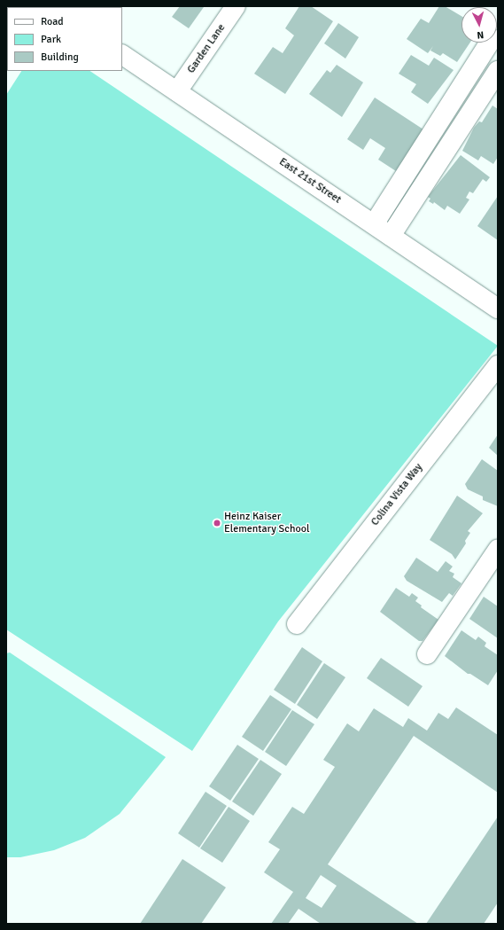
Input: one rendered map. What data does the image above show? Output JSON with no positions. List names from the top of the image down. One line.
{"streets":{"street":["Garden Lane","East 21st Street","Colina Vista Way"]},"crossings":[["Garden Lane","East 21st Street"]],"places":["Heinz Kaiser Elementary School"],"legend":["Road","Park","Building"],"north":"bottom"}
